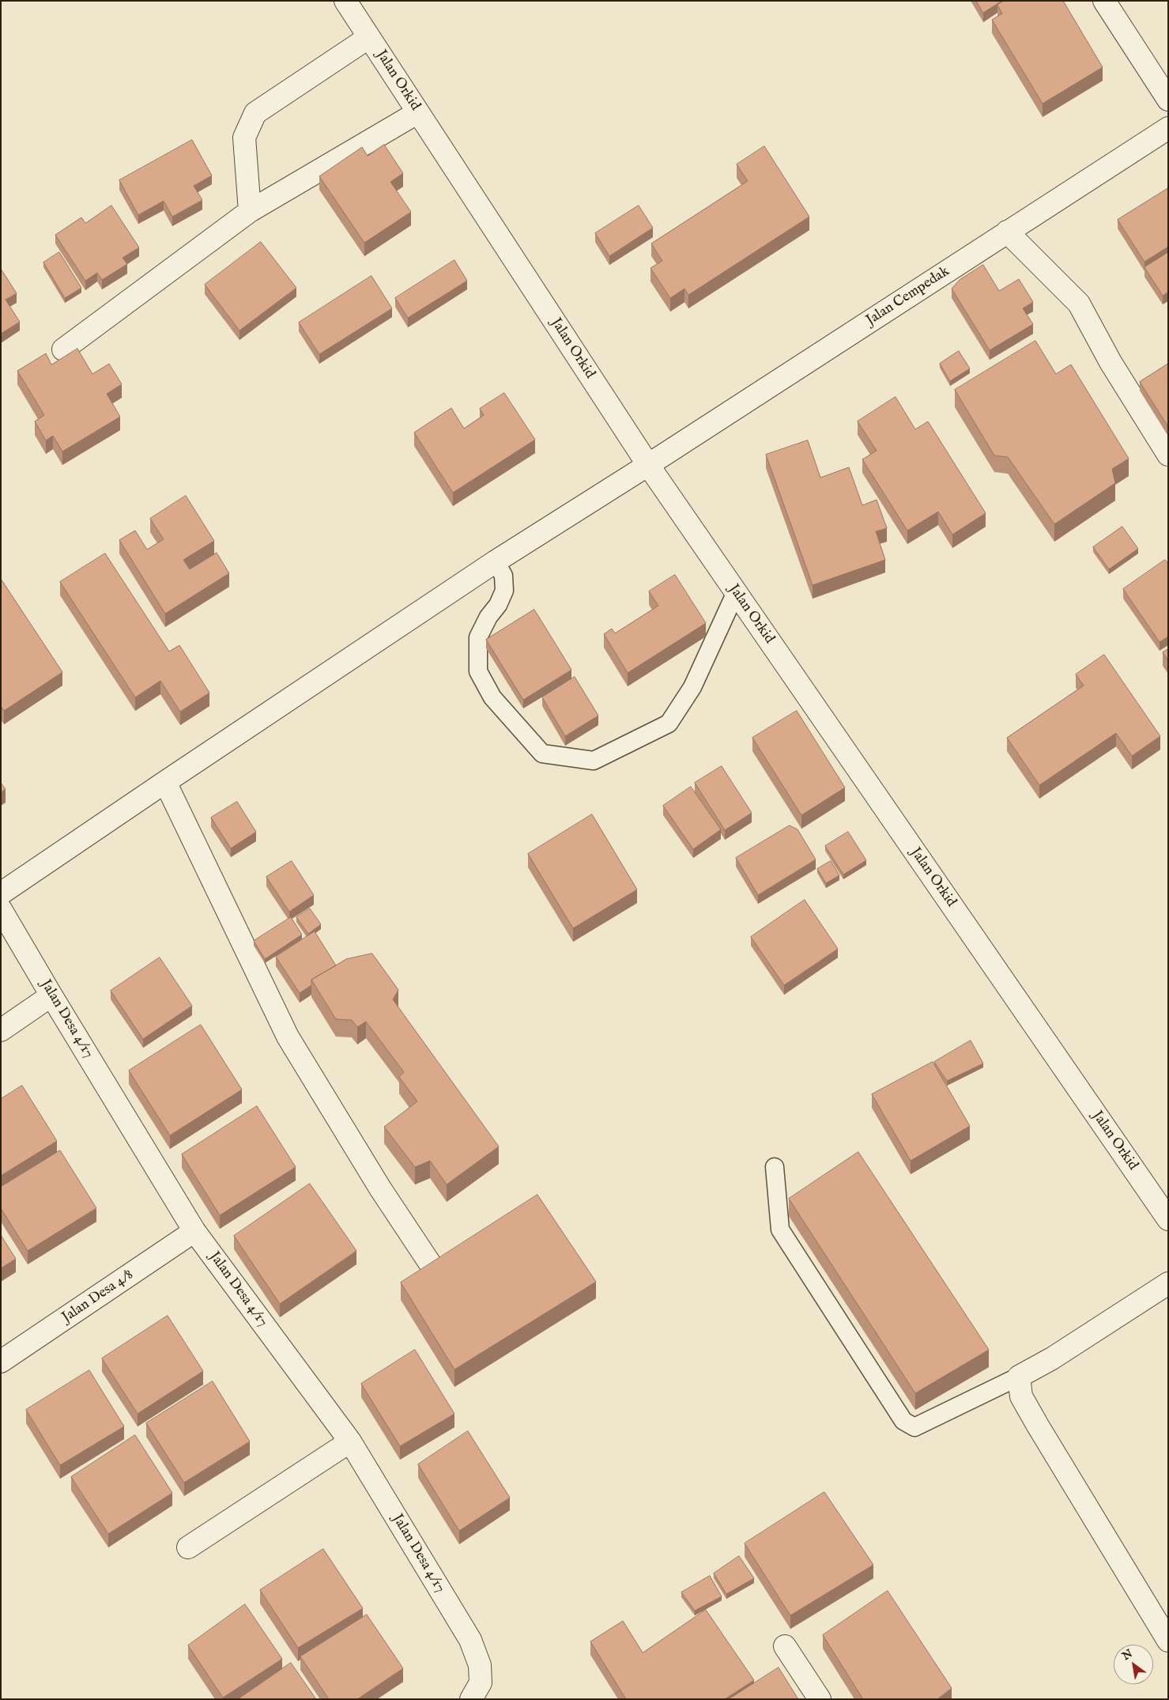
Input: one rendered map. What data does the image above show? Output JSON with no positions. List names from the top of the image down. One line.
{"streets":{"street":["Jalan Orkid","Jalan Cempedak","Jalan Desa 4/17","Jalan Desa 4/8"]},"crossings":[["Jalan Orkid","Jalan Cempedak"],["Jalan Desa 4/17","Jalan Desa 4/8"]],"north":"top left"}
